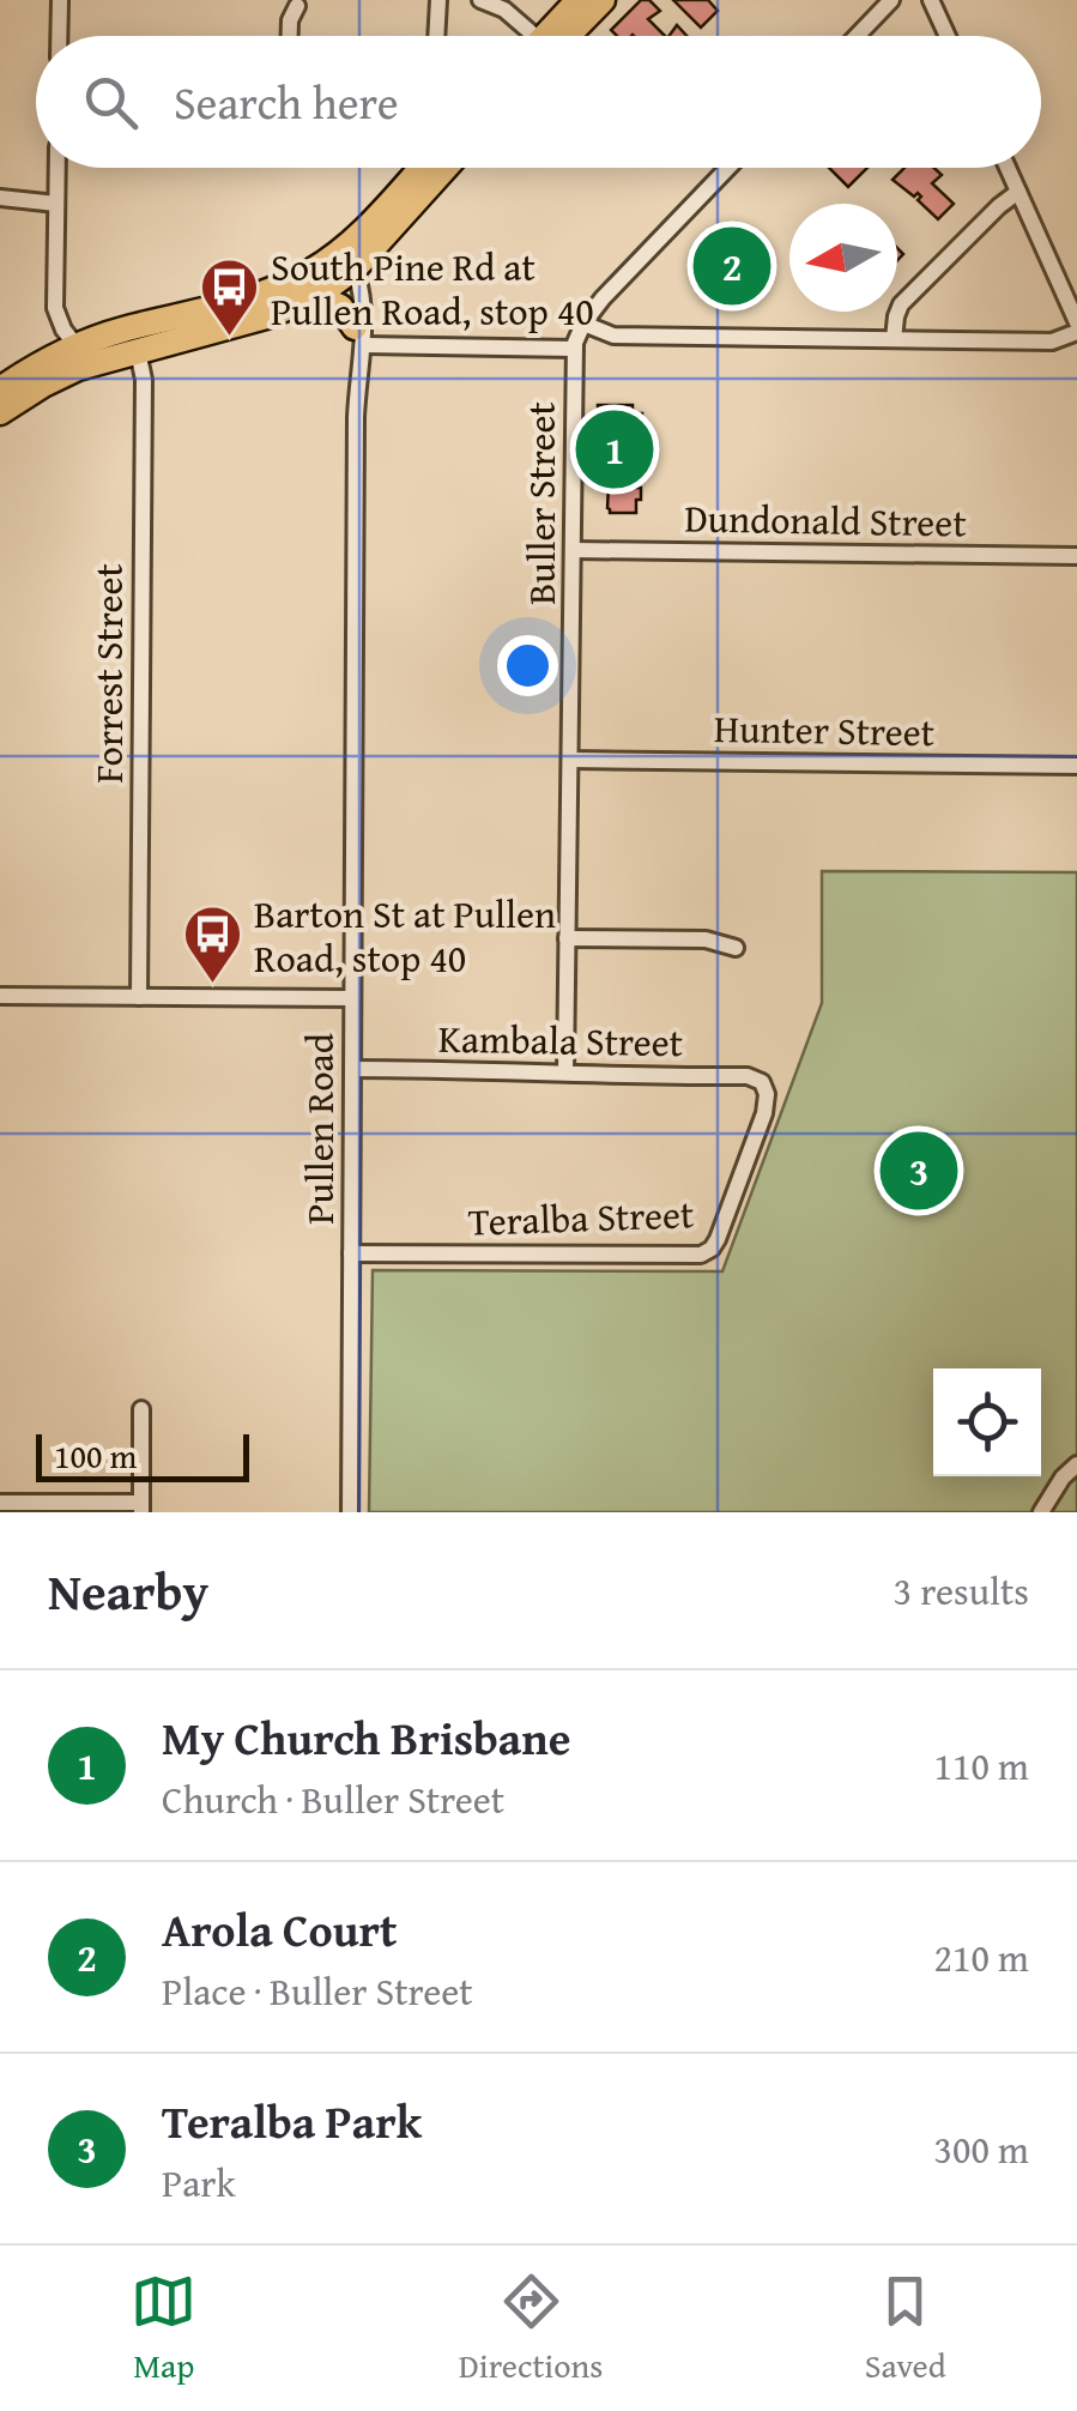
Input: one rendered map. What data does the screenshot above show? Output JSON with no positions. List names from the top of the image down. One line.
{"streets":{"street":["Buller Street","Dundonald Street","Forrest Street","Hunter Street","Kambala Street","Pullen Road","Teralba Street"]},"crossings":[["Buller Street","Dundonald Street"],["Buller Street","Hunter Street"],["Buller Street","Kambala Street"],["Kambala Street","Pullen Road"],["Kambala Street","Teralba Street"],["Pullen Road","Teralba Street"]],"places":{"bus stop":["South Pine Rd at Pullen Road, stop 40","Barton St at Pullen Road, stop 40"]},"scale_bar":"100 m","north":"left","page":{"search":"Search here","pins":["2","1","3"],"scale":"100 m","heading":["Nearby","3 results"],"list":[{"mark":"1","name":"My Church Brisbane","note":"Church · Buller Street","value":"110 m"},{"mark":"2","name":"Arola Court","note":"Place · Buller Street","value":"210 m"},{"mark":"3","name":"Teralba Park","note":"Park","value":"300 m"}],"nav":["Map","Directions","Saved"]}}
